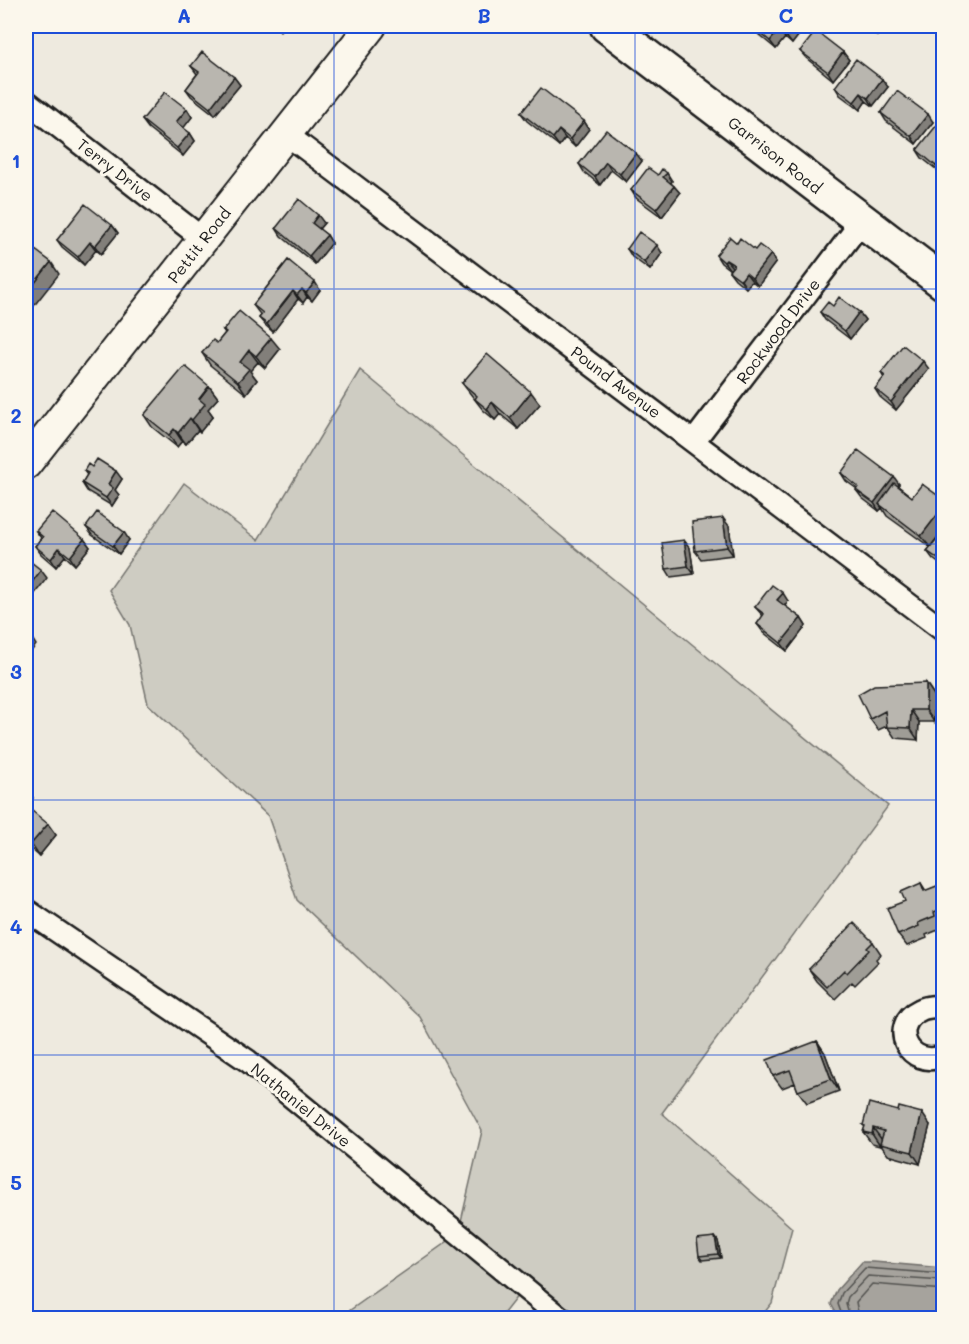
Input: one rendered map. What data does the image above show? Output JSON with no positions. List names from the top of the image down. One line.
{"streets":{"main road":["Garrison Road"],"street":["Terry Drive","Pettit Road","Rockwood Drive","Pound Avenue","Nathaniel Drive"]},"crossings":[["Garrison Road","Rockwood Drive"],["Terry Drive","Pettit Road"],["Pettit Road","Pound Avenue"],["Rockwood Drive","Pound Avenue"]],"grid":{"columns":["A","B","C"],"rows":["1","2","3","4","5"]}}
